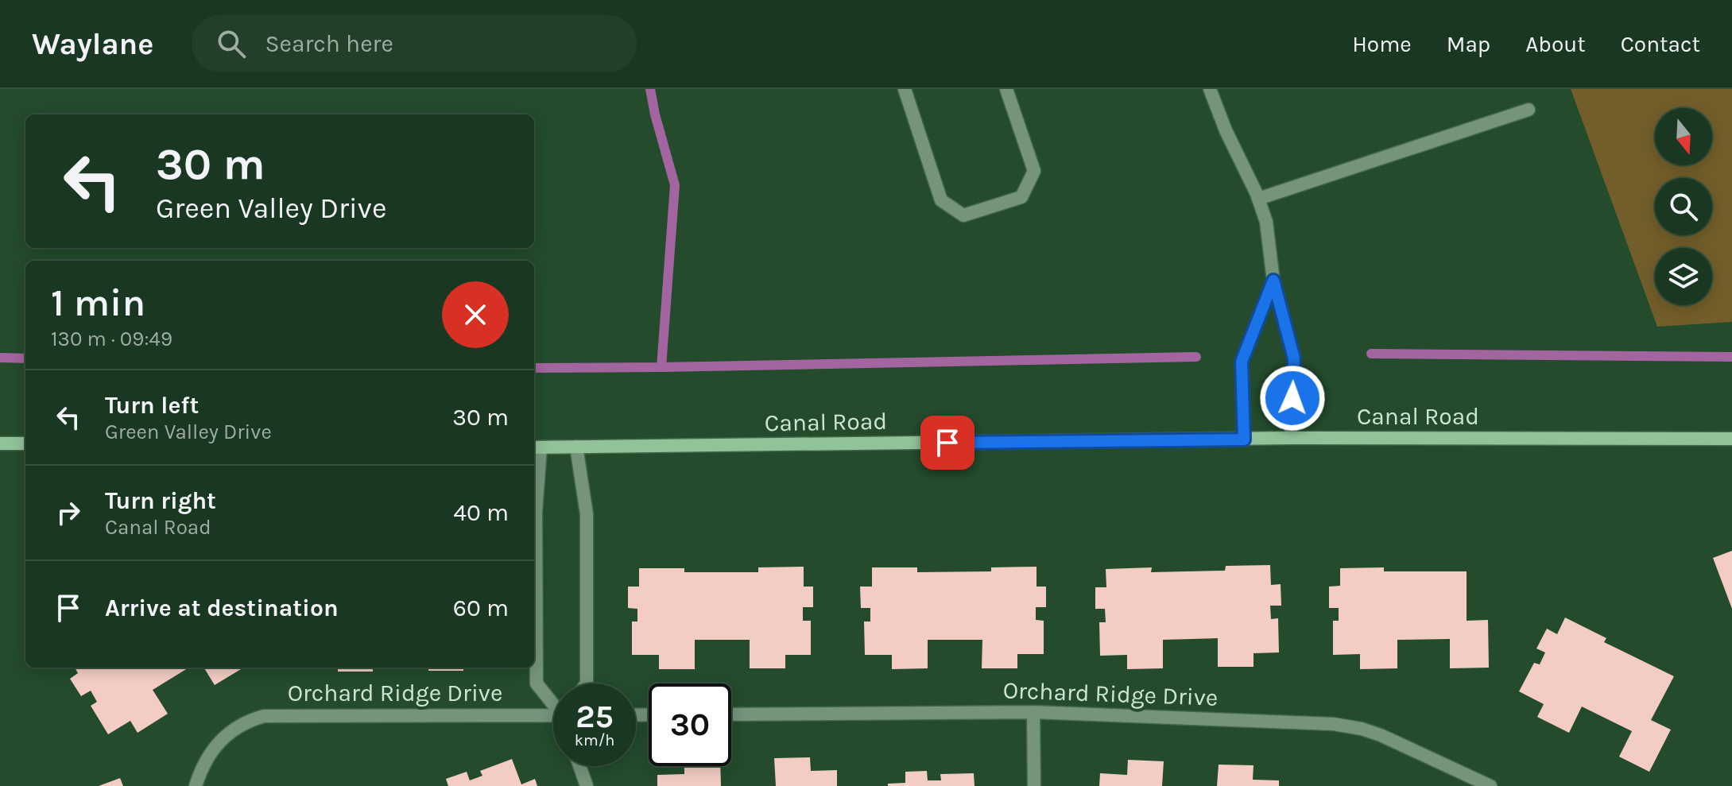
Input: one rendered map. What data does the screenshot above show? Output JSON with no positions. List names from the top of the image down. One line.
{"streets":{"street":["Canal Road","Orchard Ridge Drive"]},"north":"bottom","page":{"header":"Waylane","search":"Search here","nav":["Home","Map","About","Contact"],"turn":["30 m","Green Valley Drive"],"heading":["1 min","130 m · 09:49"],"list":[{"name":"Turn left","note":"Green Valley Drive","value":"30 m"},{"name":"Turn right","note":"Canal Road","value":"40 m"},{"name":"Arrive at destination","value":"60 m"}],"speed":"25 km/h","limit":"30"}}
